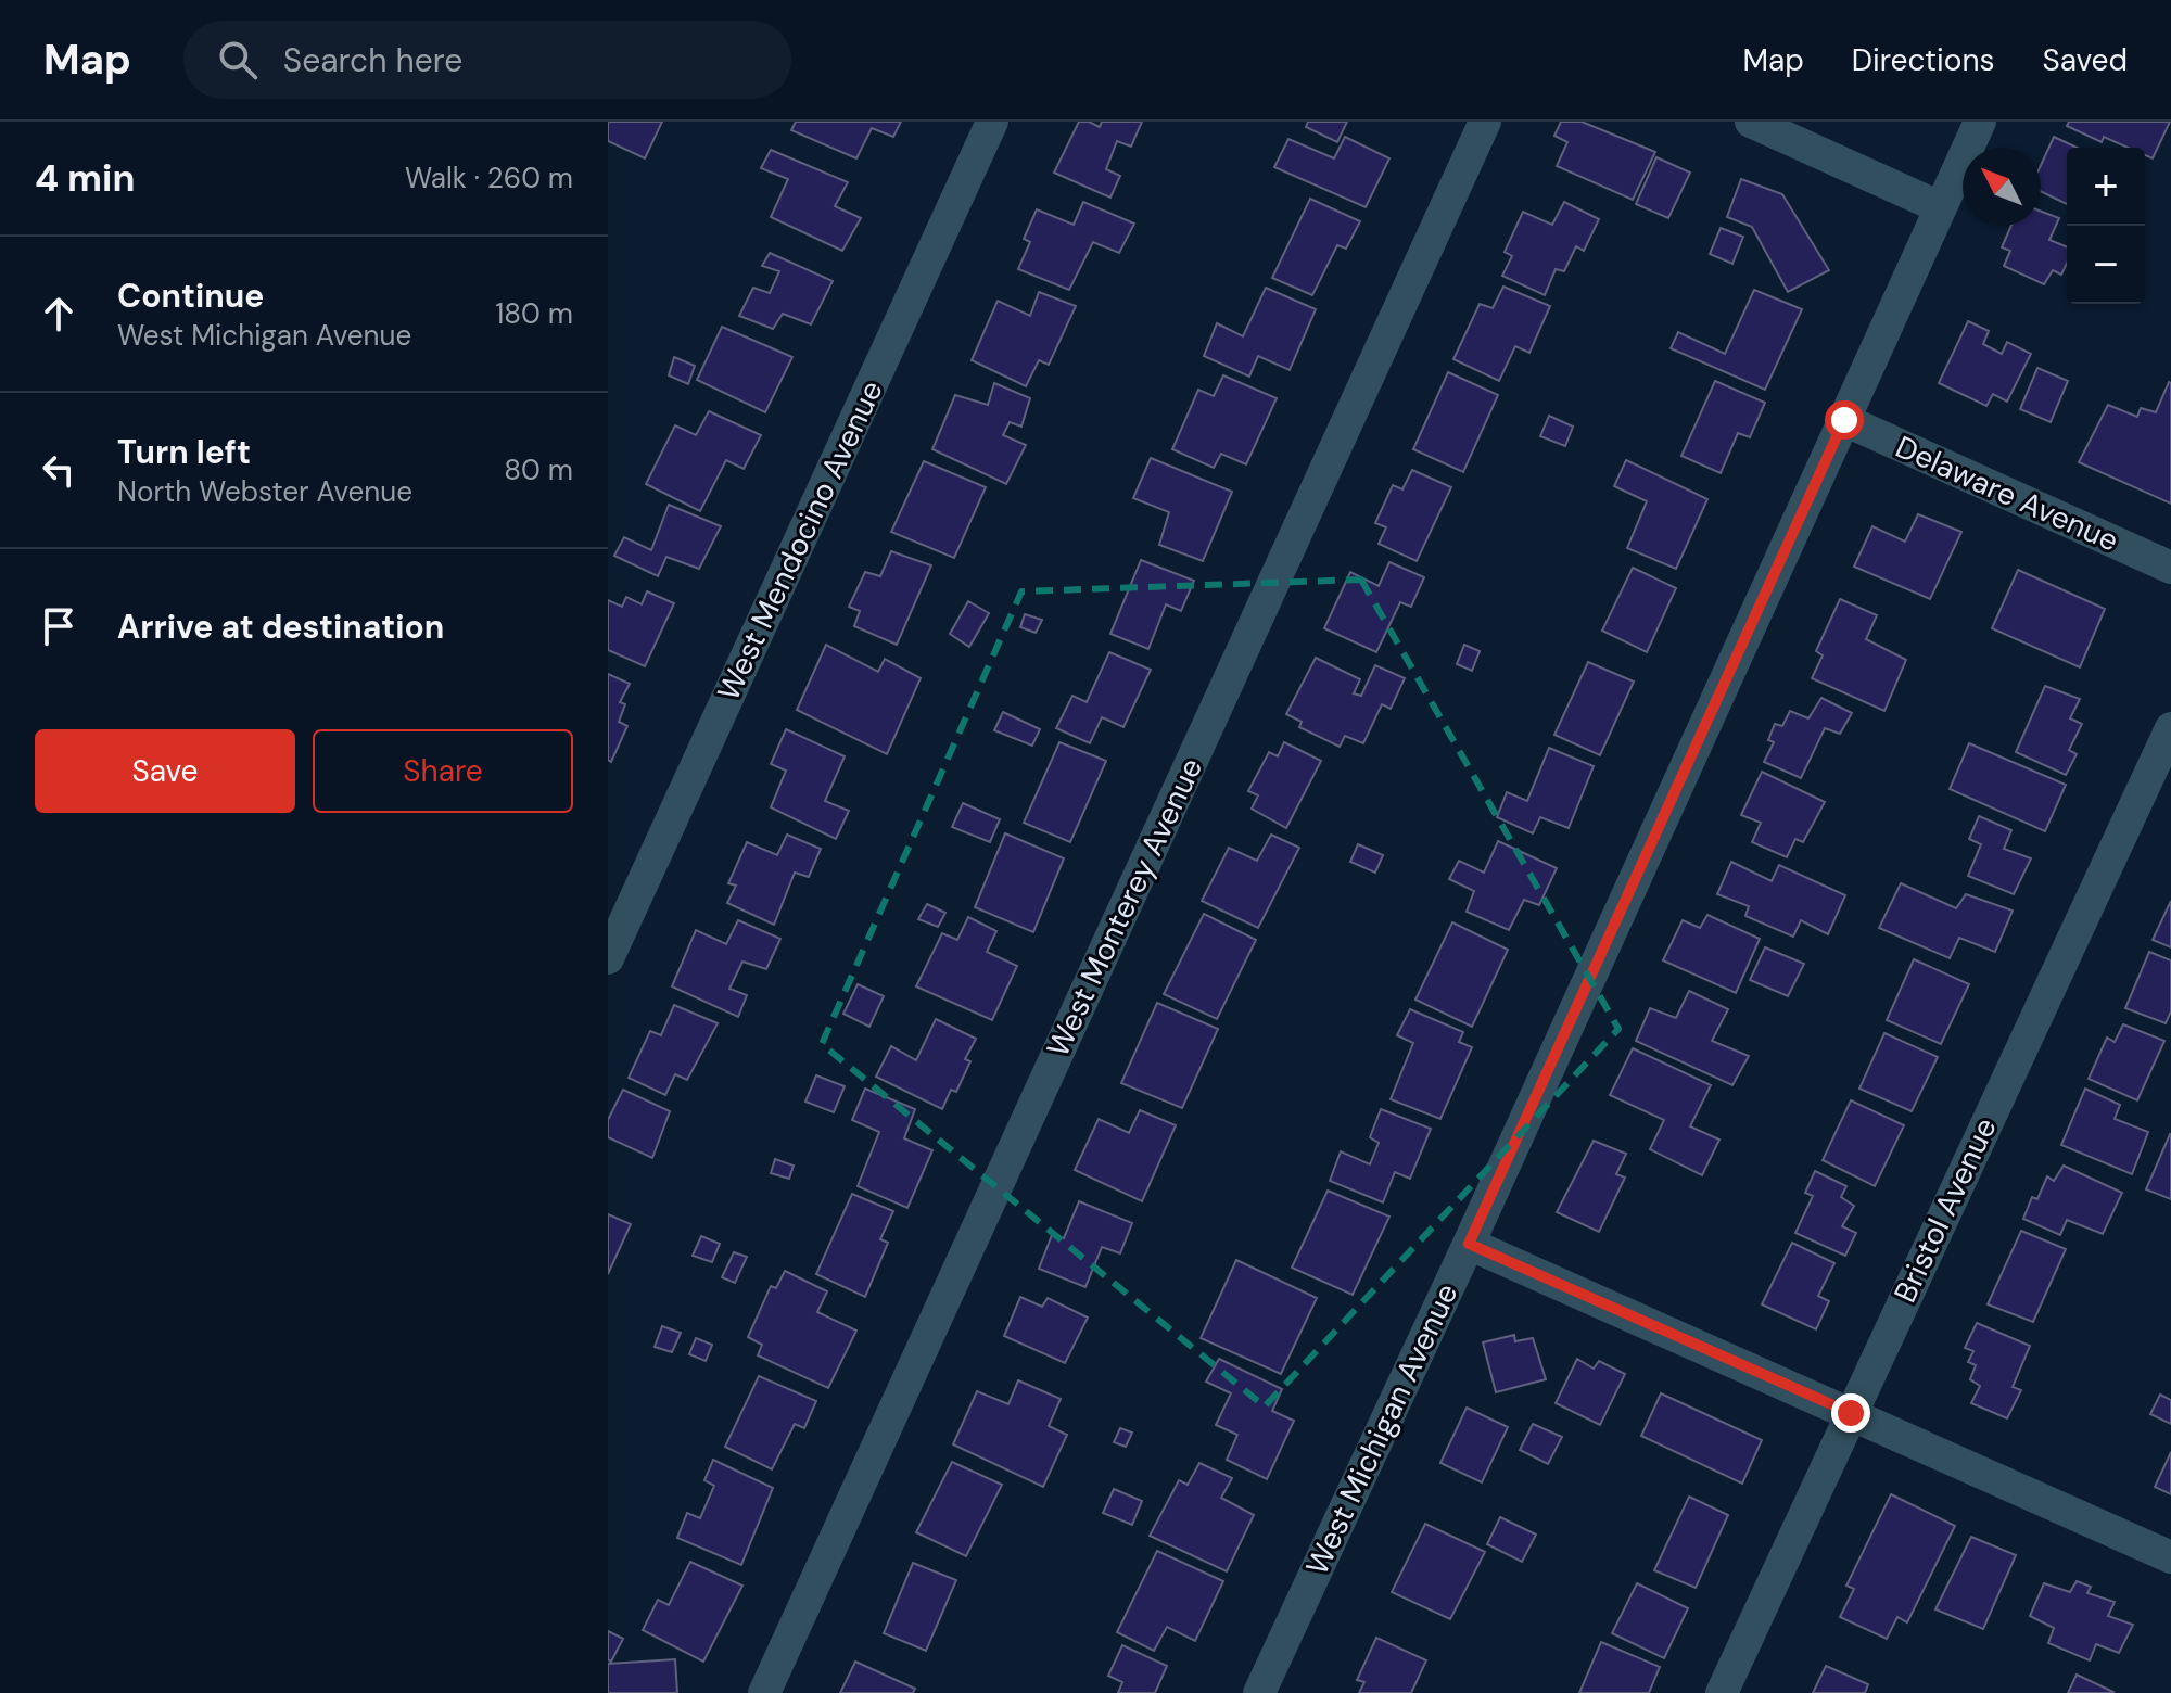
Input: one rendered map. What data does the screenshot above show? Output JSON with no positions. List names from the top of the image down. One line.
{"streets":{"street":["Delaware Avenue","West Mendocino Avenue","West Monterey Avenue","Bristol Avenue","West Michigan Avenue"]},"crossings":[["Delaware Avenue","West Michigan Avenue"]],"north":"top left","page":{"header":"Map","search":"Search here","nav":["Map","Directions","Saved"],"heading":["4 min","Walk · 260 m"],"map_buttons":["+","−"],"list":[["Continue","West Michigan Avenue","180 m"],["Turn left","North Webster Avenue","80 m"],"Arrive at destination"],"buttons":["Save","Share"]}}
